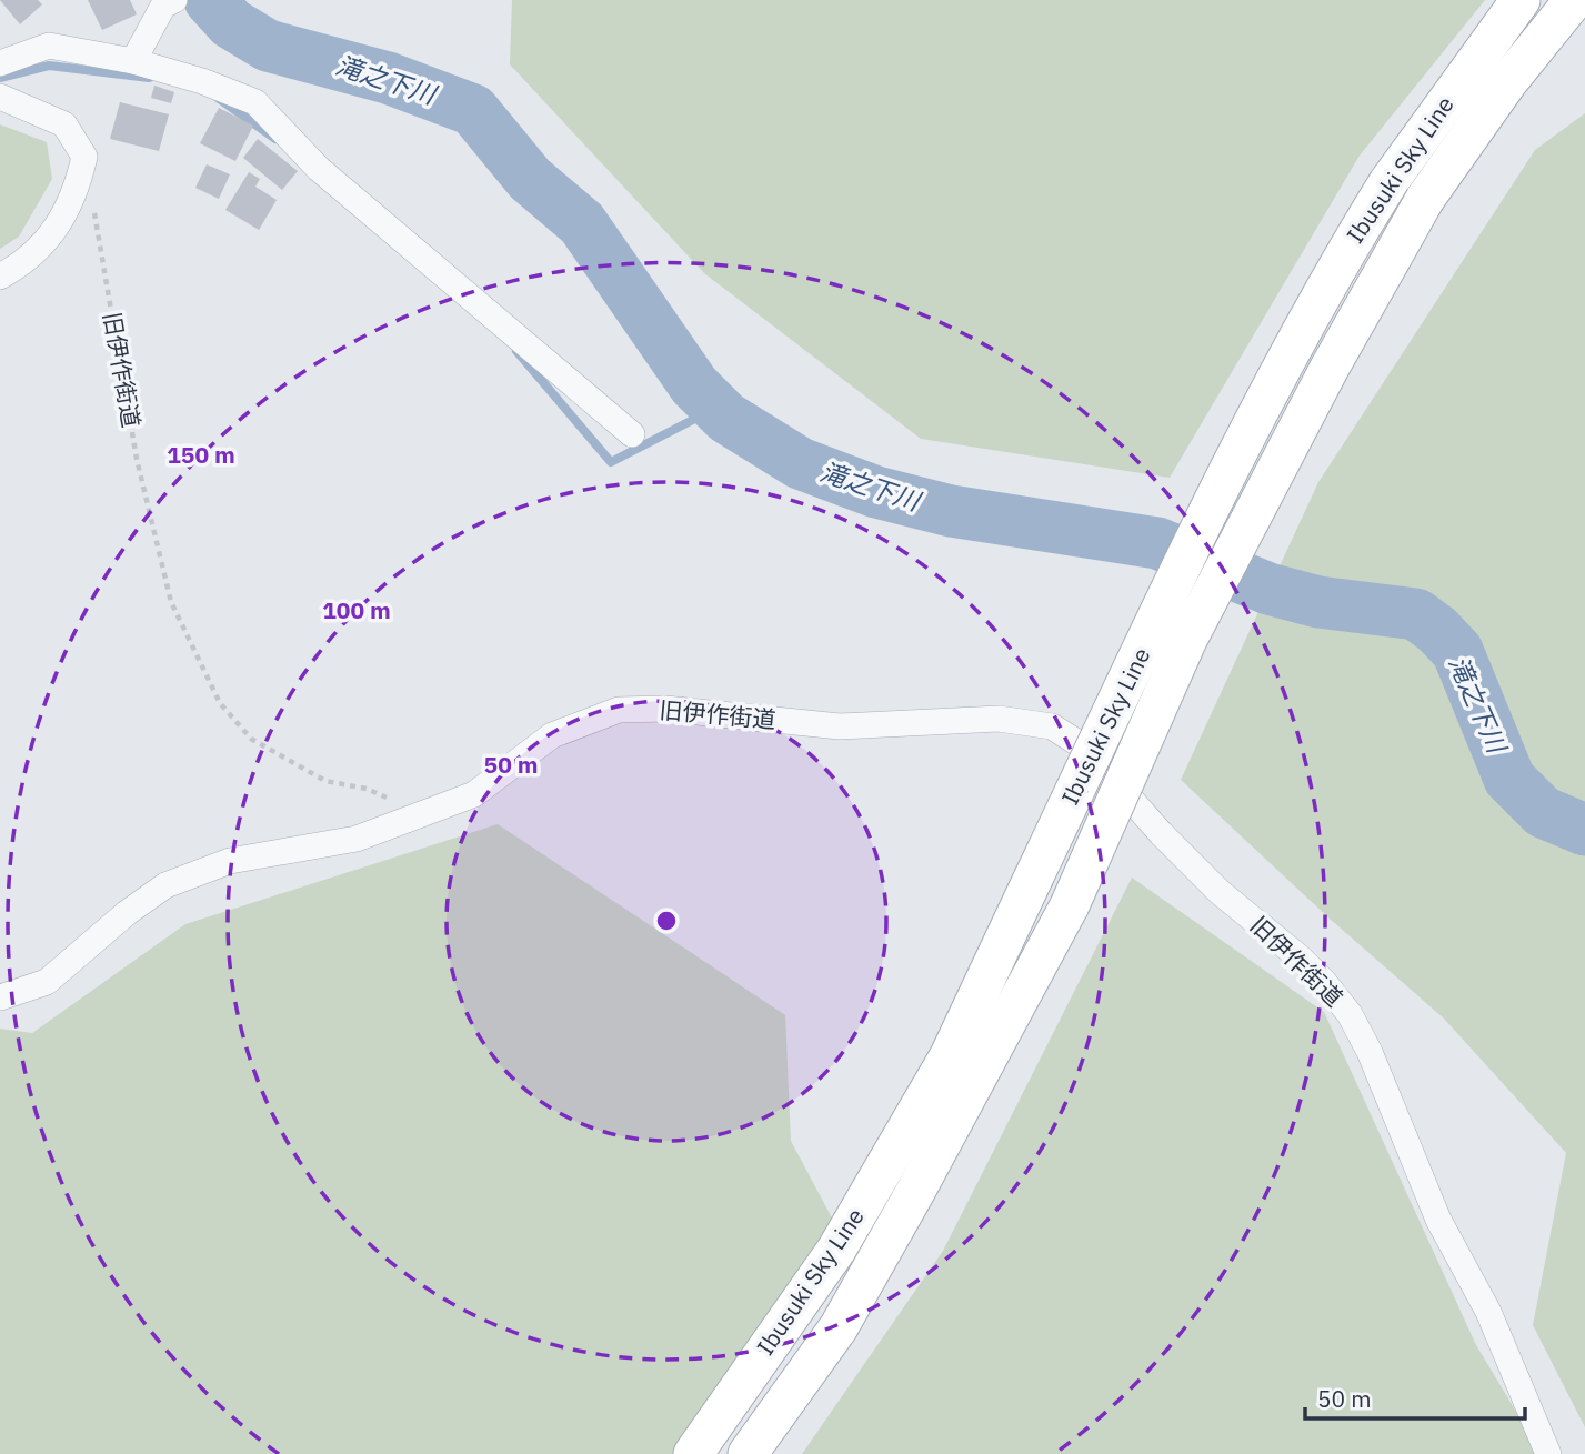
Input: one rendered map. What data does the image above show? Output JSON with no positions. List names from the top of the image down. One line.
{"streets":{"main road":["Ibusuki Sky Line"],"street":["旧伊作街道"]},"water":["滝之下川"],"scale_bar":"50 m","rings":["150 m","100 m","50 m"]}
